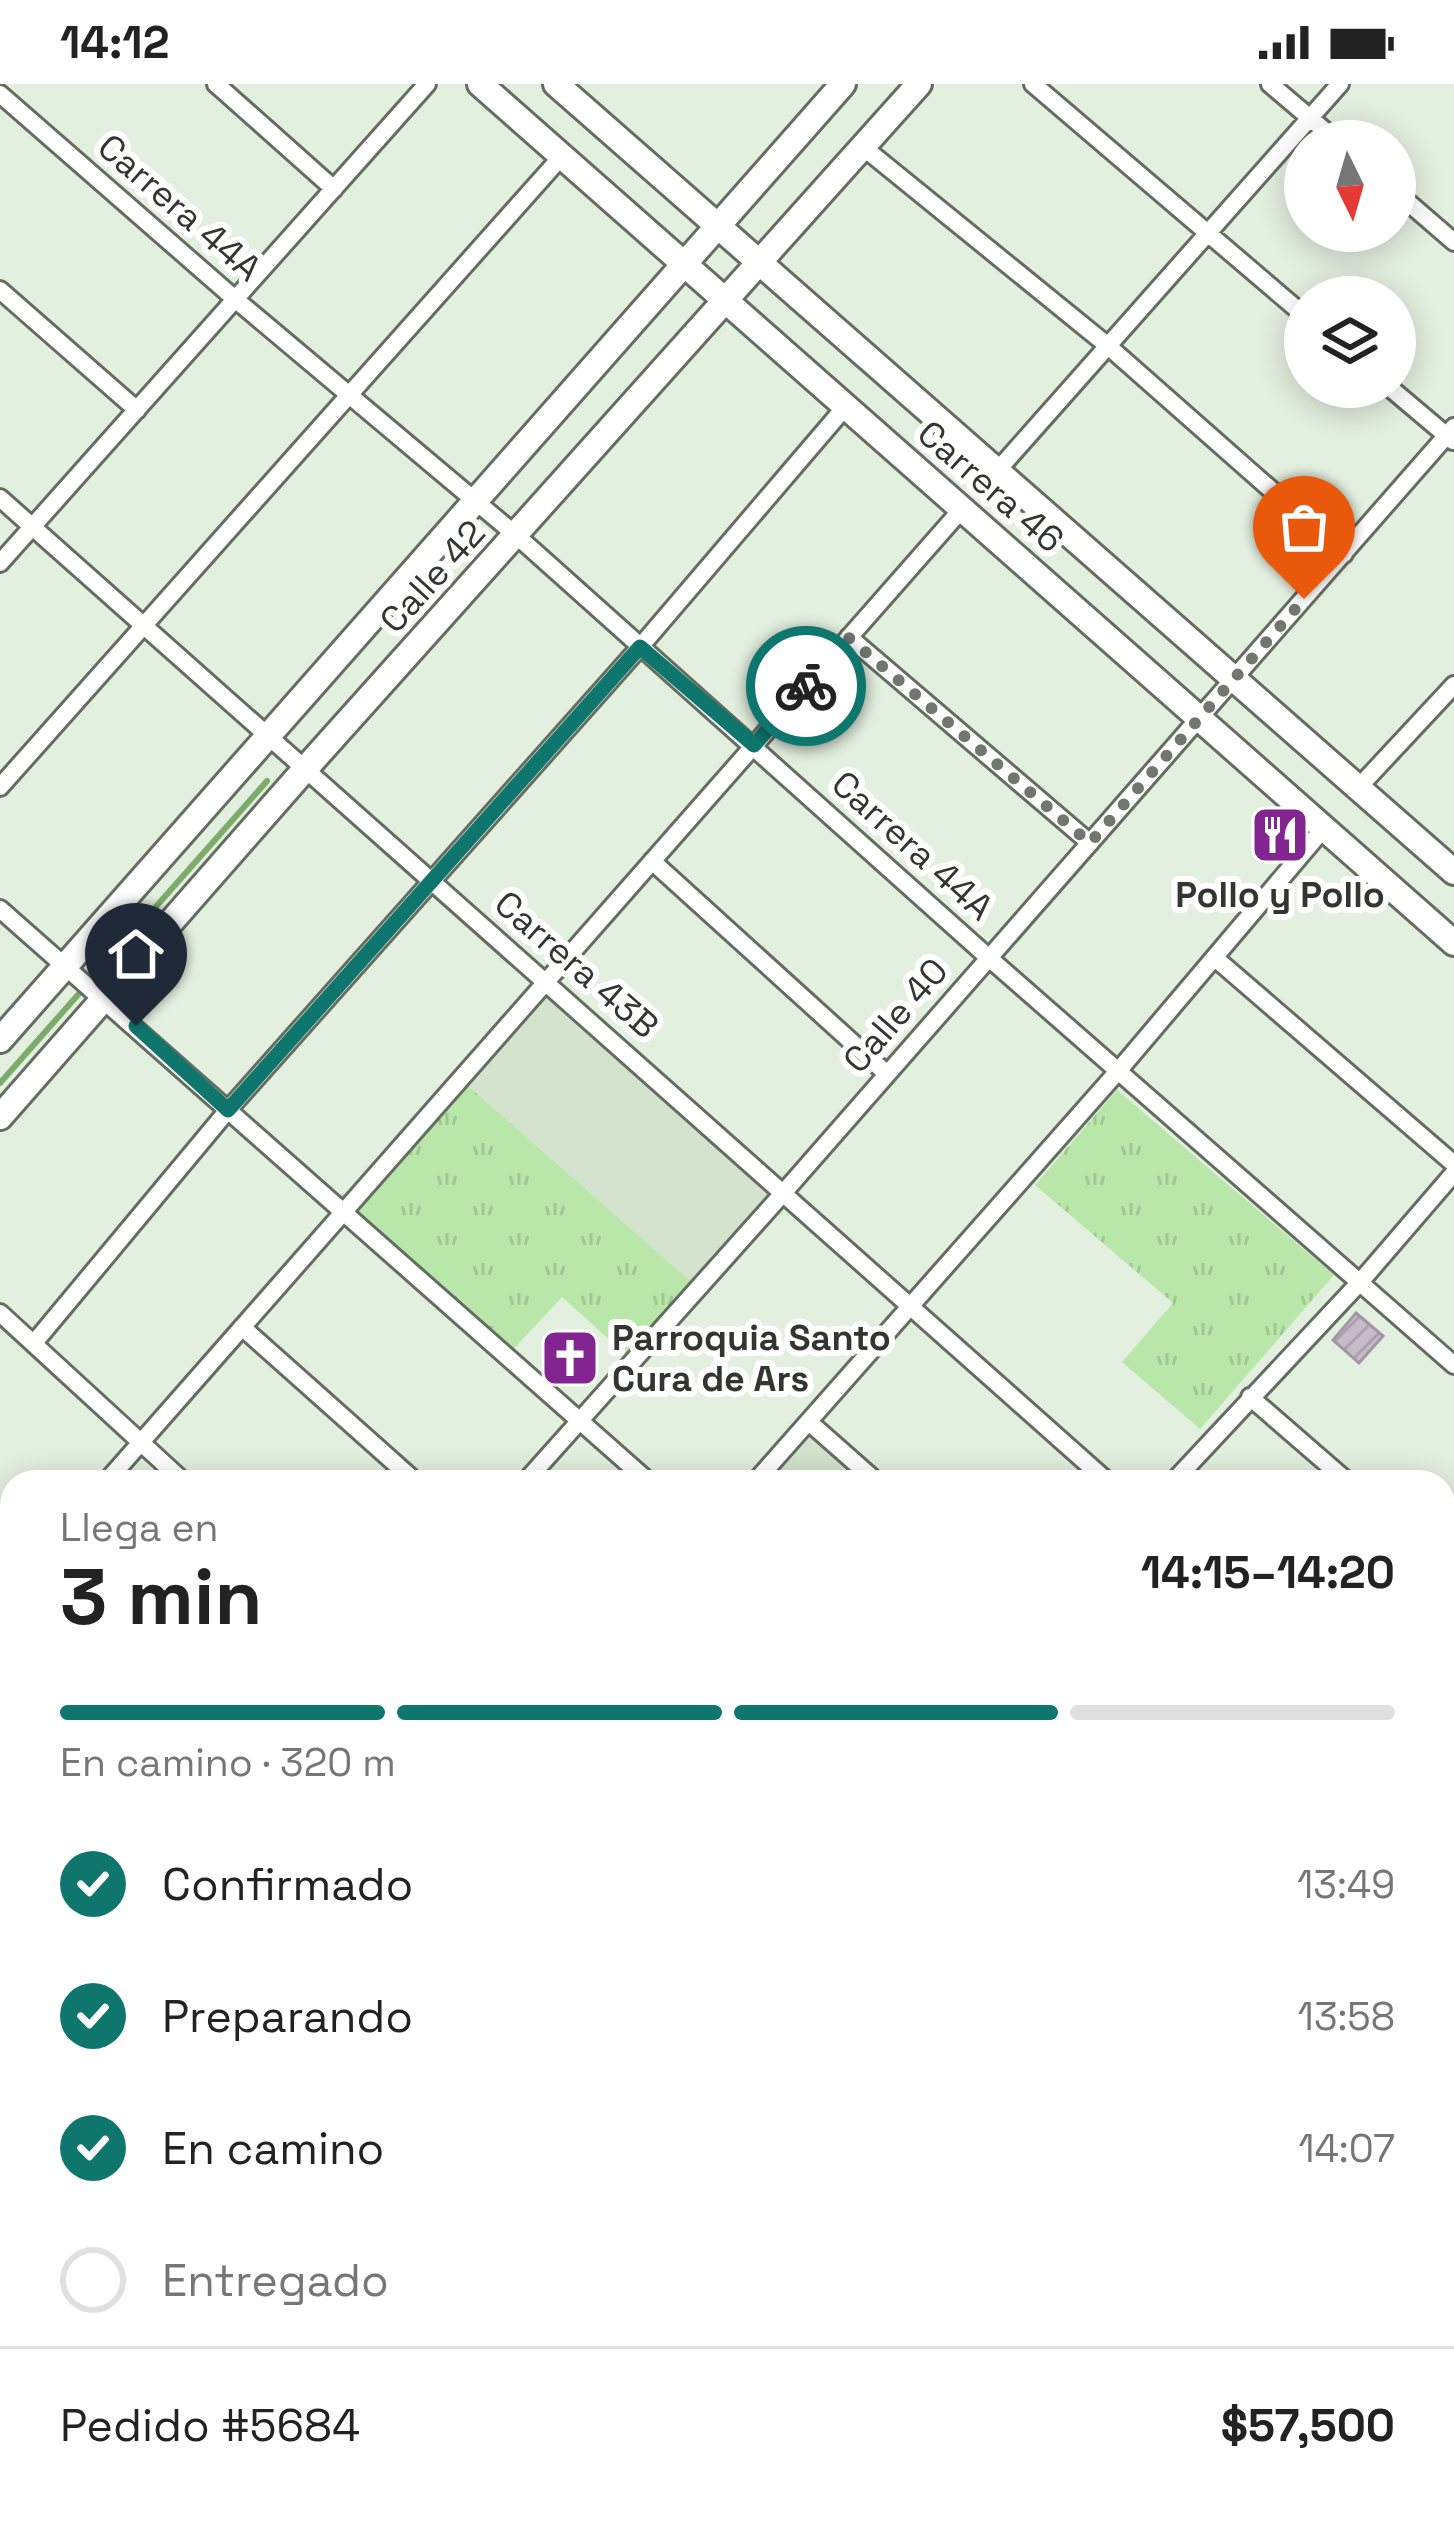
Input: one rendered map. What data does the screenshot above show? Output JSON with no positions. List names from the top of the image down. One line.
{"streets":{"street":["Carrera 44A","Carrera 46","Calle 42","Carrera 43B","Calle 40"]},"crossings":[["Carrera 44A","Calle 42"],["Carrera 44A","Calle 40"],["Carrera 46","Calle 42"],["Carrera 46","Calle 40"],["Calle 42","Carrera 43B"],["Carrera 43B","Calle 40"]],"places":{"restaurant":["Pollo y Pollo"],"church":["Parroquia Santo Cura de Ars"]},"north":"bottom","page":{"status":"14:12","heading":["3 min","Llega en","14:15–14:20"],"panel":["Pedido #5684","$57,500"],"bar":"En camino · 320 m","list":[["Confirmado","13:49"],["Preparando","13:58"],["En camino","14:07"],"Entregado"]}}
